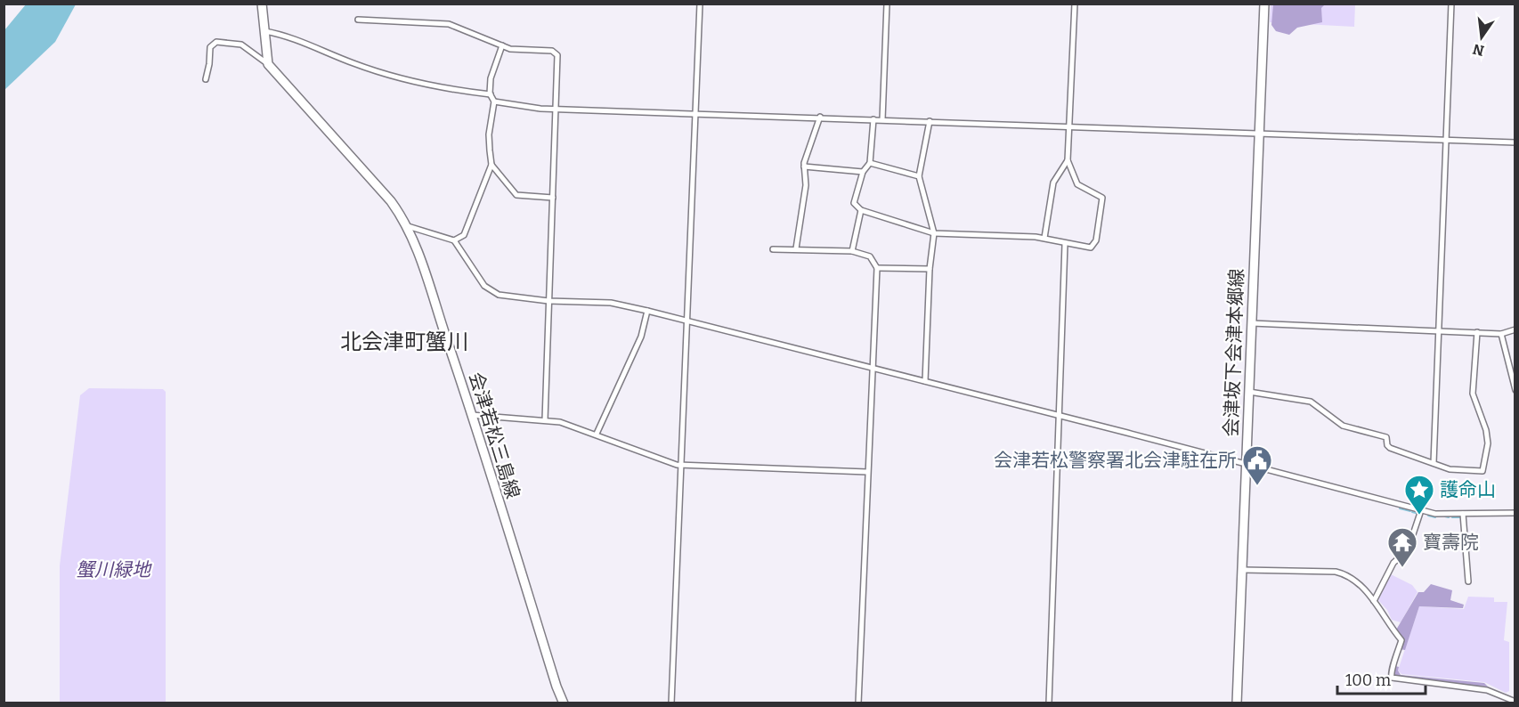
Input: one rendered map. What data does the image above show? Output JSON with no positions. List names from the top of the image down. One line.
{"streets":{"main road":["会津坂下会津本郷線","会津若松三島線"]},"districts":["北会津町蟹川"],"parks":["蟹川緑地"],"places":{"public building":["会津若松警察署北会津駐在所"],"place":["護命山"],"temple":["寶壽院"]},"scale_bar":"100 m","north":"bottom"}
